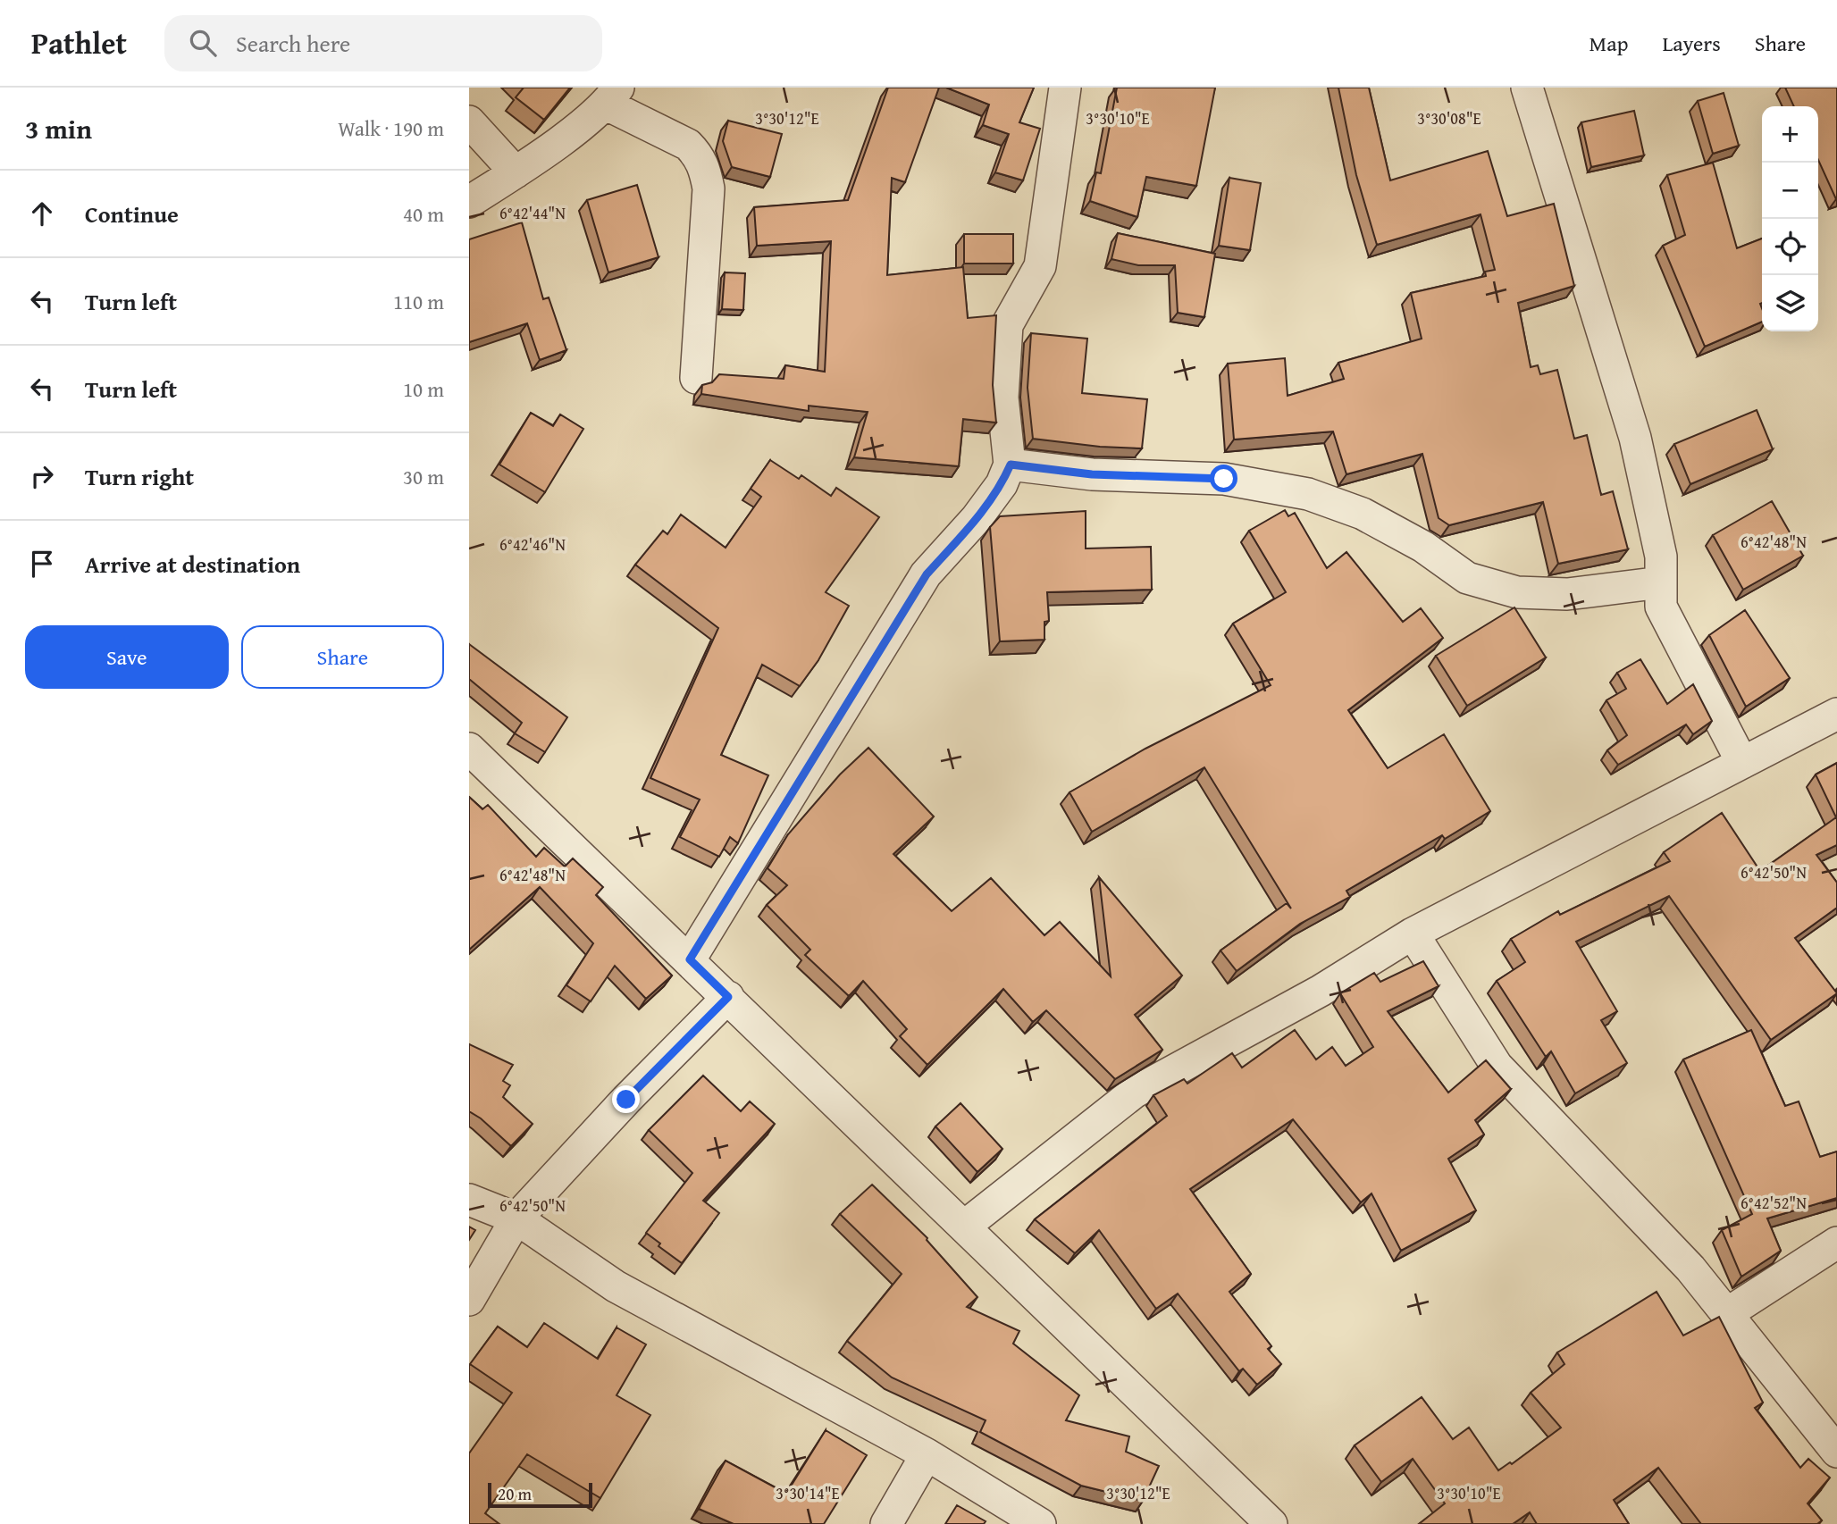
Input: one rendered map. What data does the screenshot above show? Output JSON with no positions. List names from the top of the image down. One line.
{"scale_bar":"20 m","page":{"header":"Pathlet","search":"Search here","nav":["Map","Layers","Share"],"heading":["3 min","Walk · 190 m"],"map_buttons":["+","−"],"list":[["Continue","40 m"],["Turn left","110 m"],["Turn left","10 m"],["Turn right","30 m"],"Arrive at destination"],"buttons":["Save","Share"],"scale":"20 m"},"coordinates":["3°30'12\"E","3°30'10\"E","3°30'08\"E","6°42'44\"N","6°42'48\"N","6°42'46\"N","6°42'50\"N","6°42'52\"N","3°30'14\"E"]}
